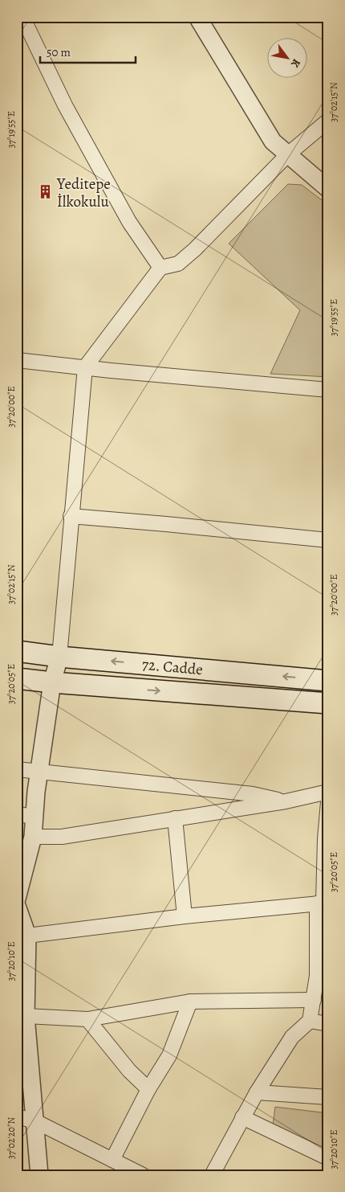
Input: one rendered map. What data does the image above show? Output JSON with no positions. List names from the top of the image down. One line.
{"streets":{"main road":["72. Cadde"]},"places":{"building":["Yeditepe İlkokulu"]},"scale_bar":"50 m","north":"bottom right","coordinates":["37°02'15\"N","37°19'55\"E","37°20'00\"E","37°20'05\"E","37°20'10\"E","37°02'20\"N"]}
